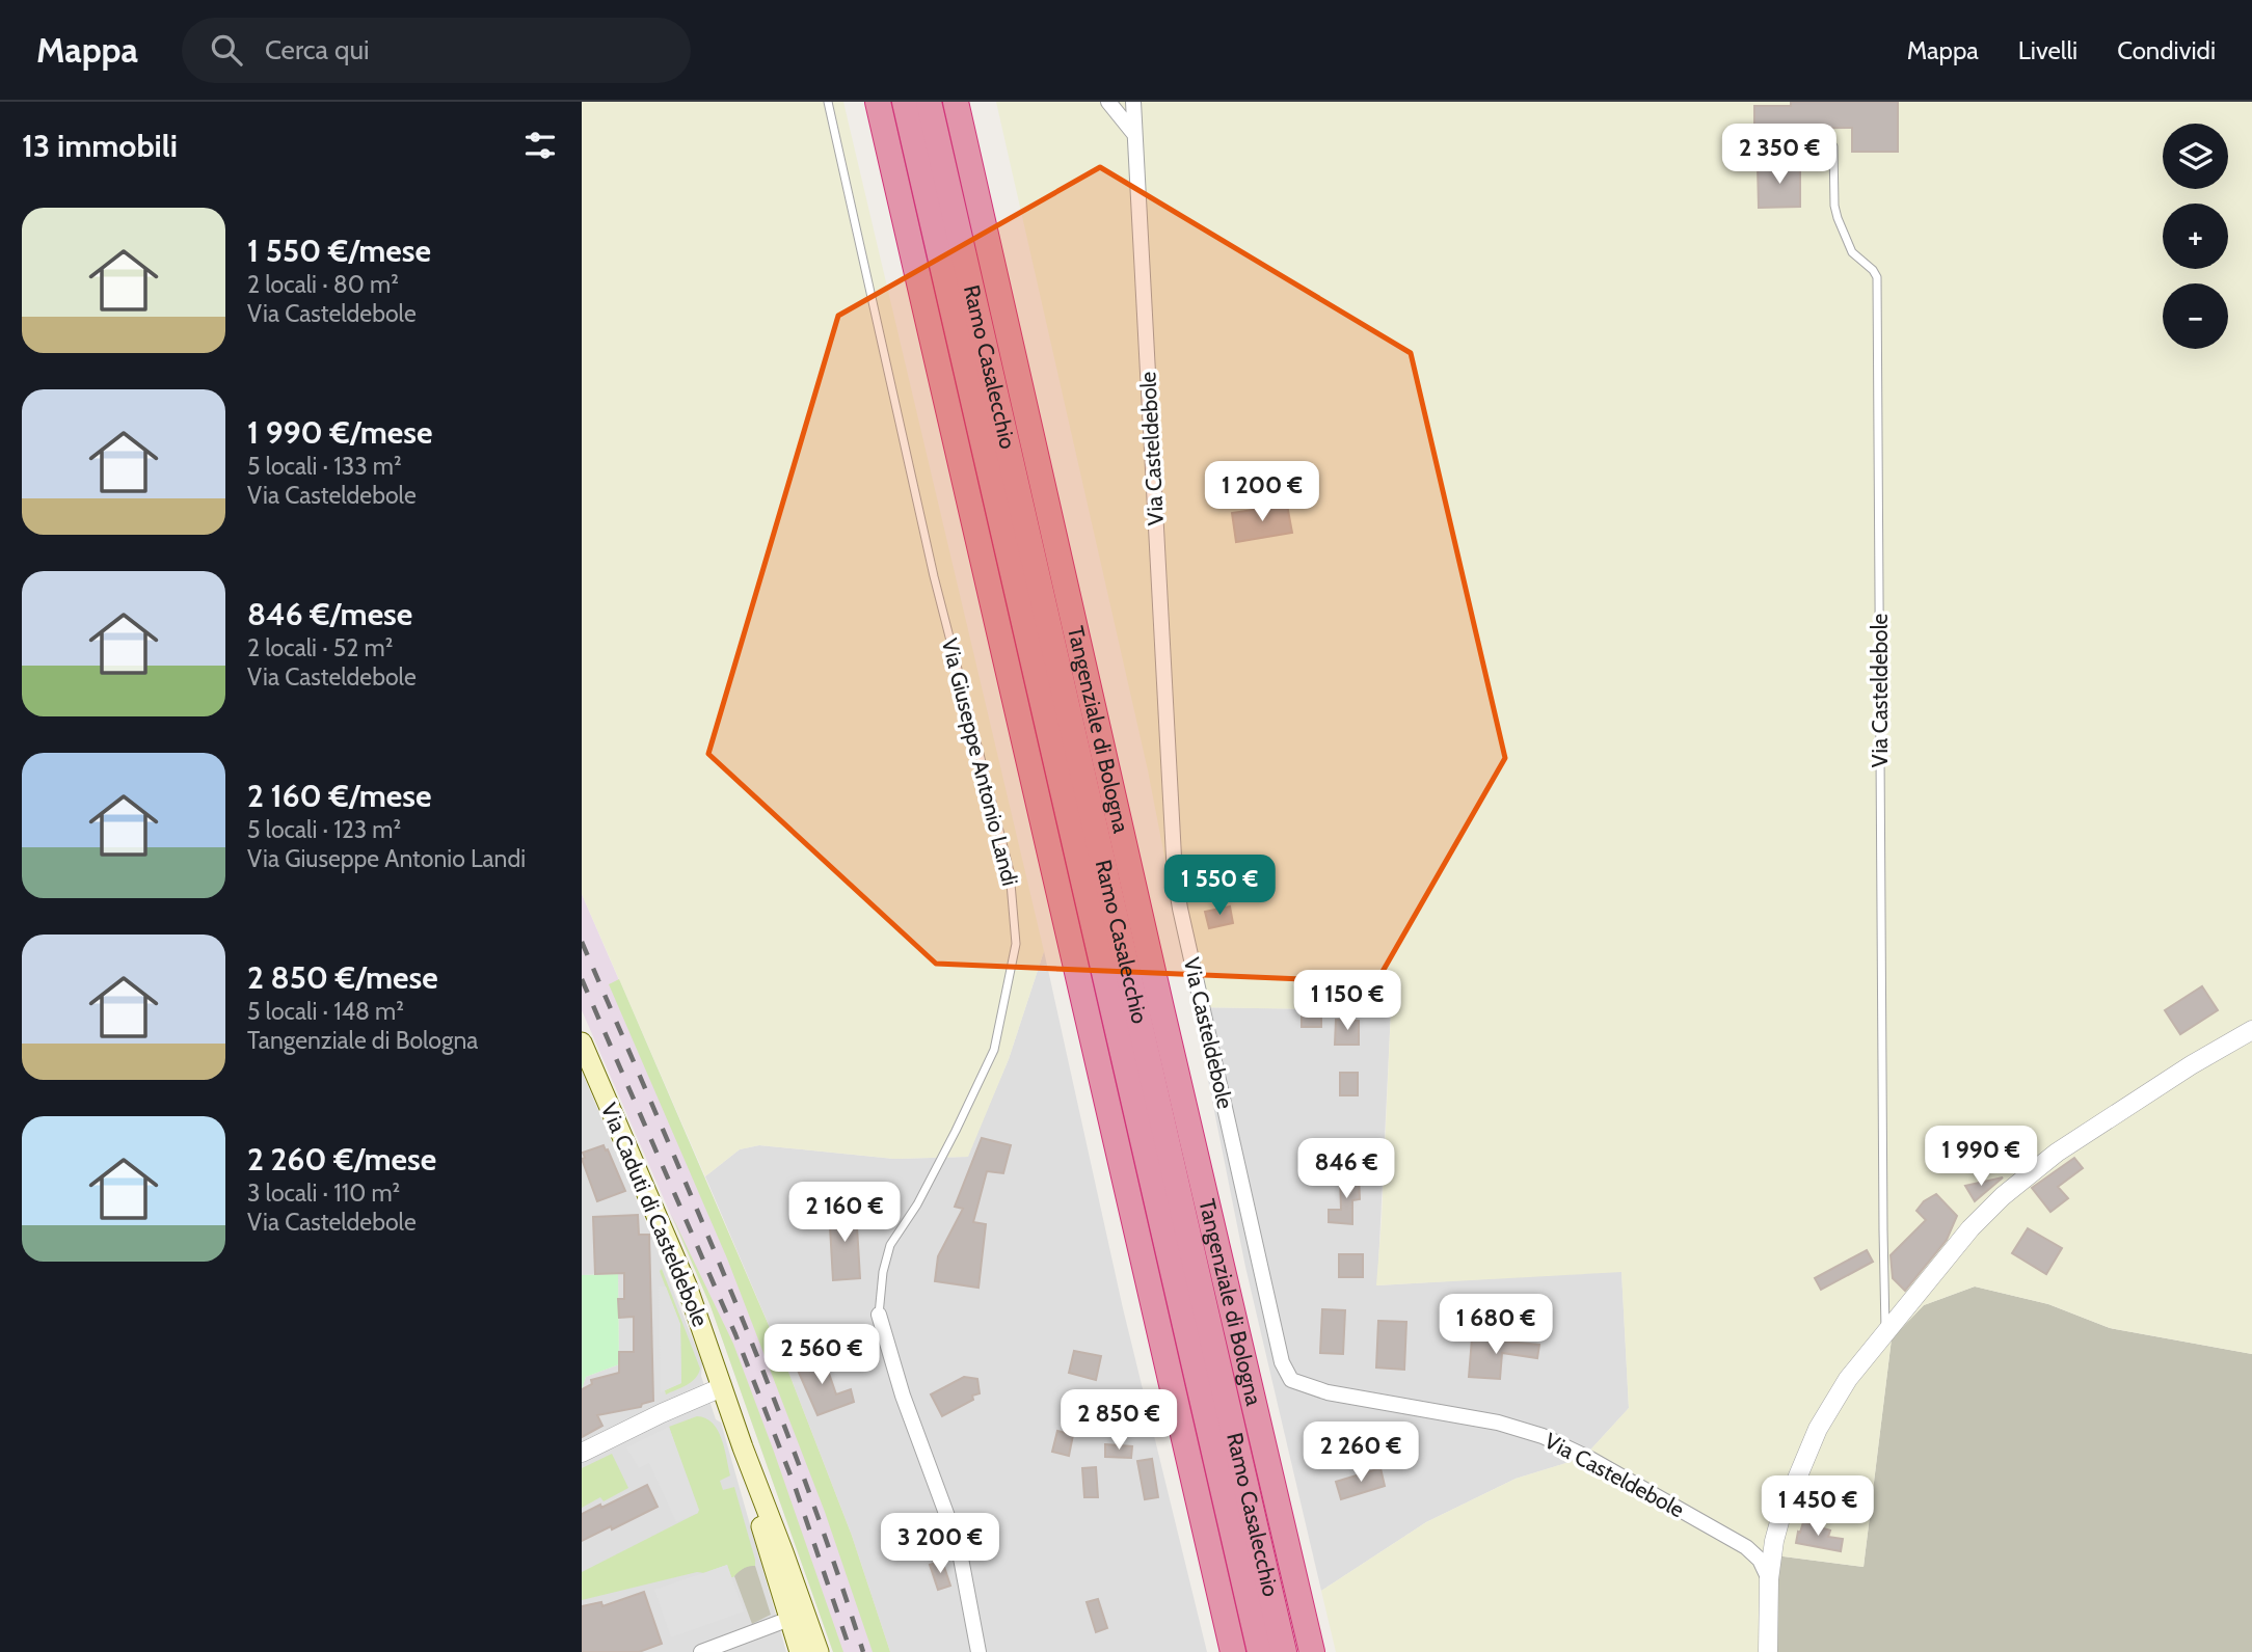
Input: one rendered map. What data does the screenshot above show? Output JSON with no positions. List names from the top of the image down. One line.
{"streets":{"highway":["Ramo Casalecchio","Tangenziale di Bologna"],"main road":["Via Caduti di Casteldebole"],"street":["Via Casteldebole","Via Giuseppe Antonio Landi"]},"page":{"header":"Mappa","search":"Cerca qui","nav":["Mappa","Livelli","Condividi"],"heading":"13 immobili","map_buttons":["+","−"],"price":["2 350 €","1 200 €","1 550 €","1 150 €","1 990 €","846 €","2 160 €","1 680 €","2 560 €","2 850 €","2 260 €","1 450 €","3 200 €"],"list":[{"name":"1 550 €/mese","note":"2 locali · 80 m² · Via Casteldebole"},{"name":"1 990 €/mese","note":"5 locali · 133 m² · Via Casteldebole"},{"name":"846 €/mese","note":"2 locali · 52 m² · Via Casteldebole"},{"name":"2 160 €/mese","note":"5 locali · 123 m² · Via Giuseppe Antonio Landi"},{"name":"2 850 €/mese","note":"5 locali · 148 m² · Tangenziale di Bologna"},{"name":"2 260 €/mese","note":"3 locali · 110 m² · Via Casteldebole"}]}}
